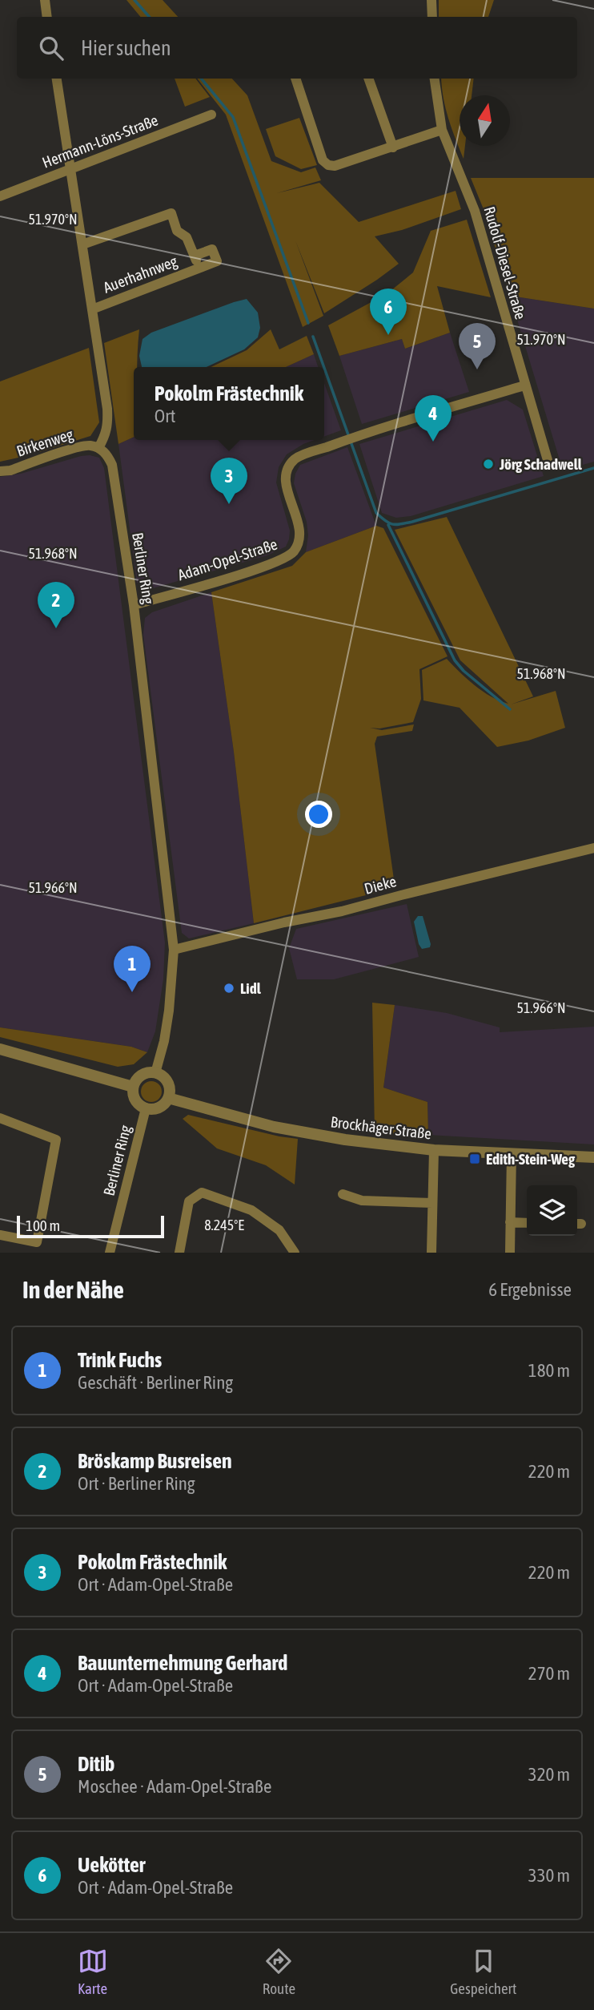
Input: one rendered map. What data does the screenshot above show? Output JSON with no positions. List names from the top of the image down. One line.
{"streets":{"street":["Hermann-Löns-Straße","Rudolf-Diesel-Straße","Auerhahnweg","Birkenweg","Adam-Opel-Straße","Berliner Ring","Dieke","Brockhäger Straße"]},"crossings":[["Rudolf-Diesel-Straße","Adam-Opel-Straße"],["Birkenweg","Berliner Ring"],["Adam-Opel-Straße","Berliner Ring"],["Berliner Ring","Dieke"],["Berliner Ring","Brockhäger Straße"]],"places":{"other":["Jörg Schadwell","Lidl"],"transit":["Edith-Stein-Weg"]},"scale_bar":"100 m","north":"top","page":{"search":"Hier suchen","pins":["6","5","4","3","2","1"],"popup":["Pokolm Frästechnik","Ort"],"scale":"100 m","heading":["In der Nähe","6 Ergebnisse"],"list":[{"mark":"1","name":"Trink Fuchs","note":"Geschäft · Berliner Ring","value":"180 m"},{"mark":"2","name":"Bröskamp Busreisen","note":"Ort · Berliner Ring","value":"220 m"},{"mark":"3","name":"Pokolm Frästechnik","note":"Ort · Adam-Opel-Straße","value":"220 m"},{"mark":"4","name":"Bauunternehmung Gerhard","note":"Ort · Adam-Opel-Straße","value":"270 m"},{"mark":"5","name":"Ditib","note":"Moschee · Adam-Opel-Straße","value":"320 m"},{"mark":"6","name":"Uekötter","note":"Ort · Adam-Opel-Straße","value":"330 m"}],"nav":["Karte","Route","Gespeichert"]},"coordinates":["51.970°N","51.968°N","51.966°N","8.245°E"]}
